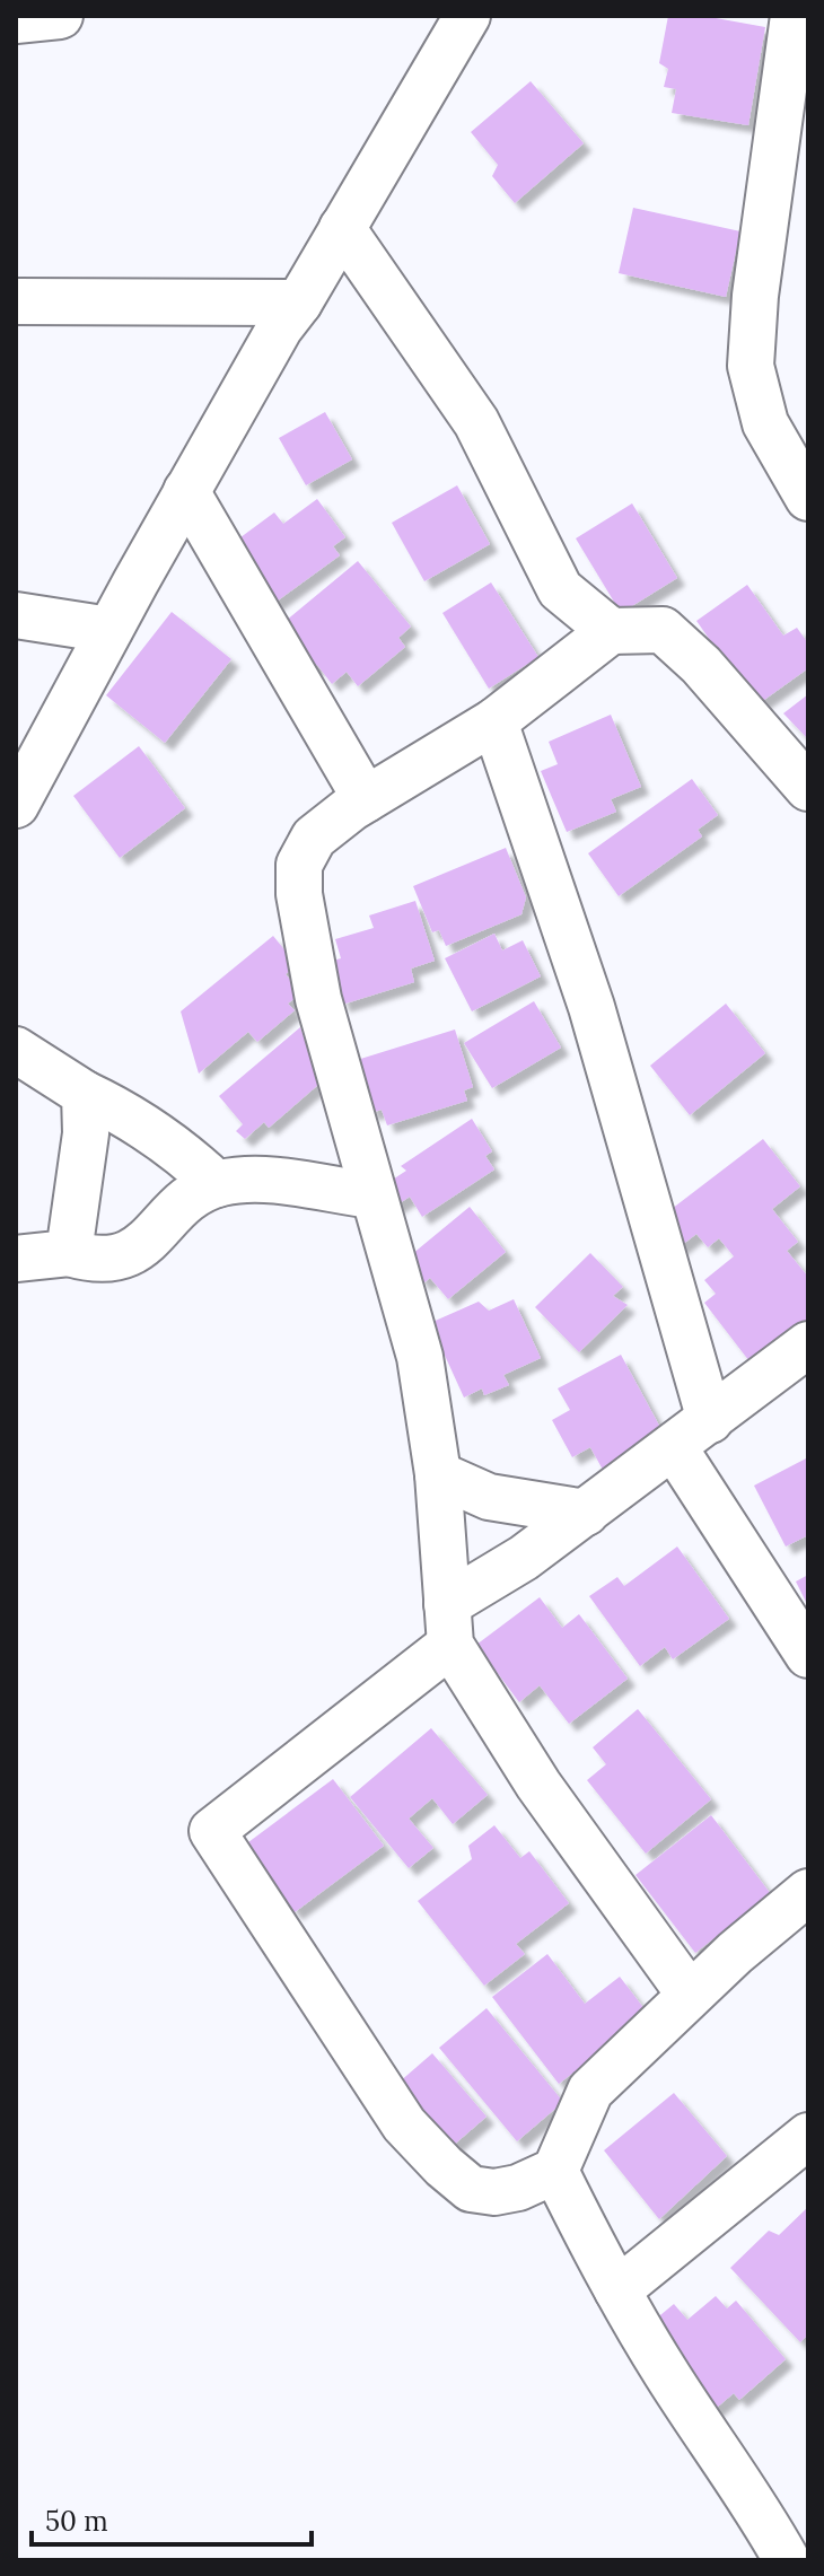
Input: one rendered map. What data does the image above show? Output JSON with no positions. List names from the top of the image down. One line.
{"scale_bar":"50 m"}
